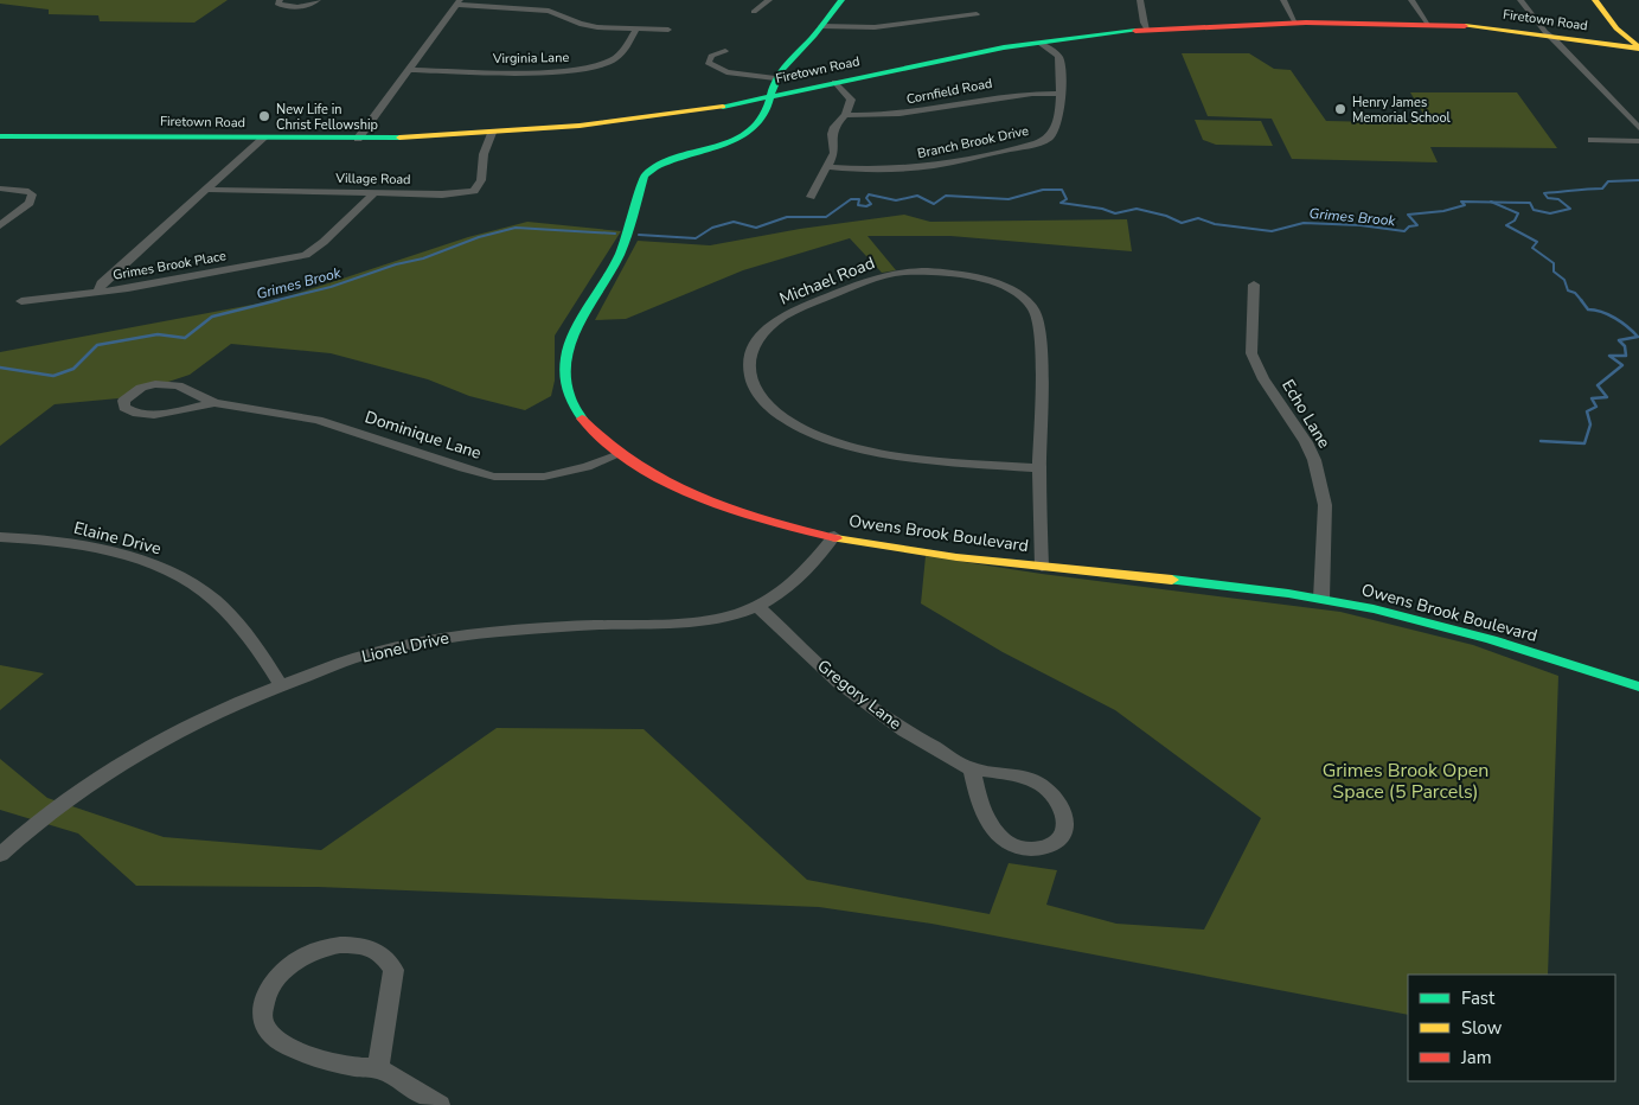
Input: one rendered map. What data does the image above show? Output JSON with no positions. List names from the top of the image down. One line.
{"streets":{"street":["Firetown Road","Virginia Lane","Cornfield Road","Branch Brook Drive","Village Road","Grimes Brook Place","Michael Road","Echo Lane","Dominique Lane","Owens Brook Boulevard","Elaine Drive","Lionel Drive","Gregory Lane"]},"crossings":[["Firetown Road","Branch Brook Drive"],["Firetown Road","Village Road"],["Firetown Road","Grimes Brook Place"],["Firetown Road","Owens Brook Boulevard"],["Cornfield Road","Branch Brook Drive"],["Village Road","Grimes Brook Place"],["Michael Road","Owens Brook Boulevard"],["Echo Lane","Owens Brook Boulevard"],["Dominique Lane","Owens Brook Boulevard"],["Owens Brook Boulevard","Lionel Drive"],["Elaine Drive","Lionel Drive"],["Lionel Drive","Gregory Lane"]],"water":["Grimes Brook"],"parks":["Grimes Brook Open Space (5 Parcels)"],"places":["Henry James Memorial School","New Life in Christ Fellowship"],"legend":["Fast","Slow","Jam"]}
